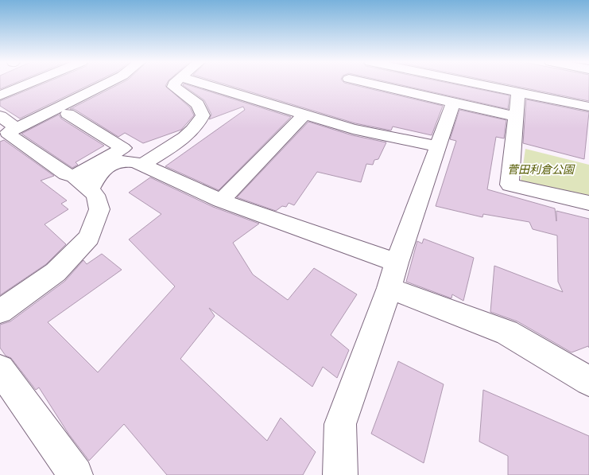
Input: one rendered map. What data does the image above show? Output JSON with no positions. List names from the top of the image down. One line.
{"parks":["菅田利倉公園"]}
